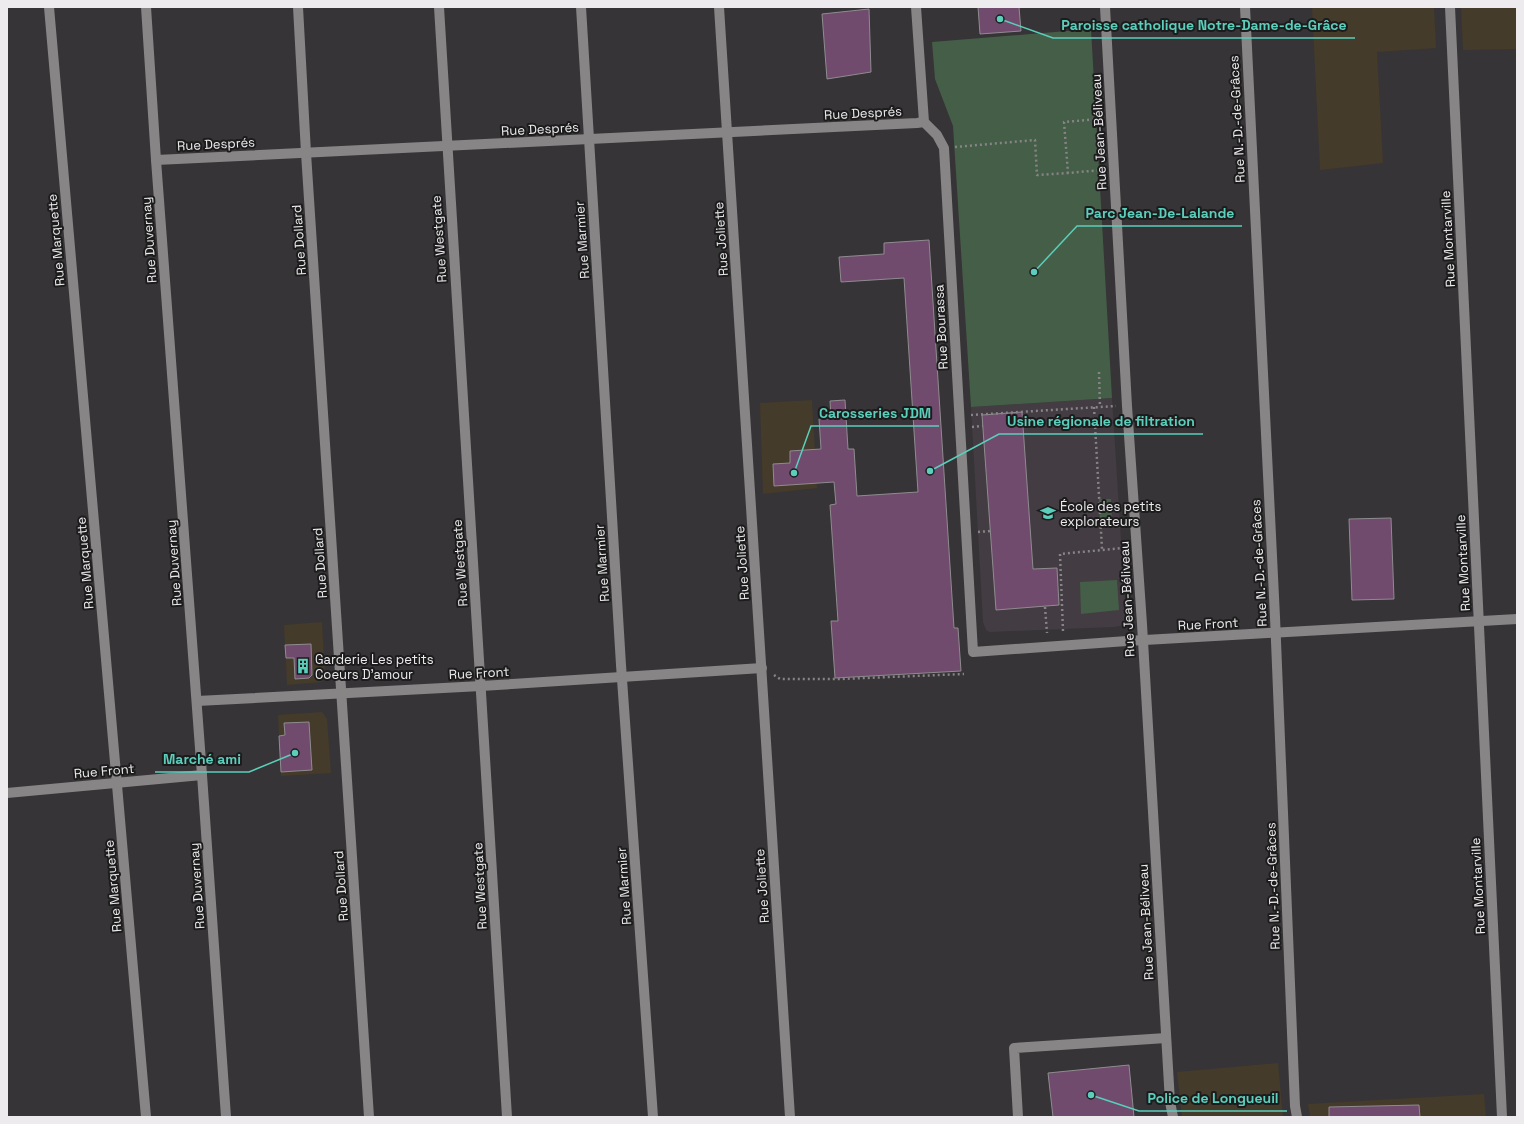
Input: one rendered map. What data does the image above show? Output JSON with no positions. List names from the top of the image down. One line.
{"streets":{"street":["Rue Després","Rue N.-D.-de-Grâces","Rue Jean-Béliveau","Rue Westgate","Rue Joliette","Rue Montarville","Rue Marquette","Rue Duvernay","Rue Dollard","Rue Marmier","Rue Bourassa","Rue Front"]},"crossings":[["Rue Després","Rue Westgate"],["Rue Després","Rue Joliette"],["Rue Després","Rue Duvernay"],["Rue Després","Rue Dollard"],["Rue Després","Rue Marmier"],["Rue Després","Rue Bourassa"],["Rue N.-D.-de-Grâces","Rue Front"],["Rue Jean-Béliveau","Rue Front"],["Rue Westgate","Rue Front"],["Rue Joliette","Rue Front"],["Rue Montarville","Rue Front"],["Rue Marquette","Rue Front"],["Rue Duvernay","Rue Front"],["Rue Dollard","Rue Front"],["Rue Marmier","Rue Front"],["Rue Bourassa","Rue Front"]],"places":{"other":["Paroisse catholique Notre-Dame-de-Grâce","Parc Jean-De-Lalande","Usine régionale de filtration","Carosseries JDM","Marché ami","Police de Longueuil"],"school or university":["École des petits explorateurs"],"building":["Garderie Les petits Coeurs D'amour"]}}
